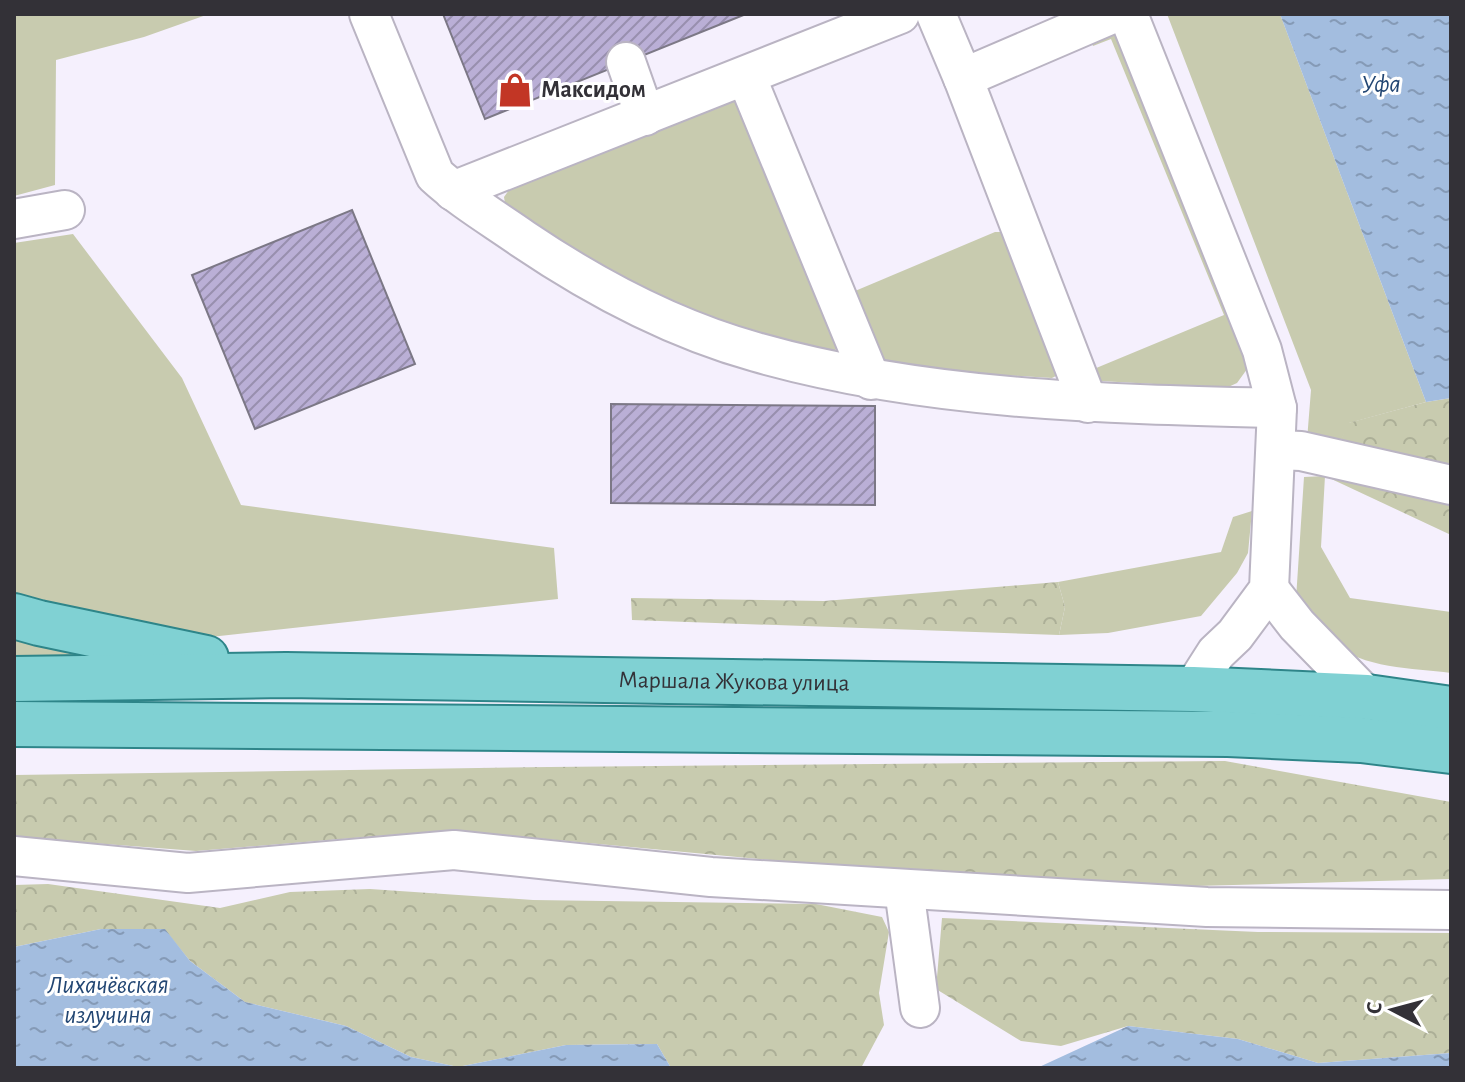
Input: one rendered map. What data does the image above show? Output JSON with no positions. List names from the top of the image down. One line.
{"streets":{"main road":["Маршала Жукова улица"]},"water":["Уфа","Лихачёвская излучина"],"places":{"shop":["Максидом"]},"north":"left"}
